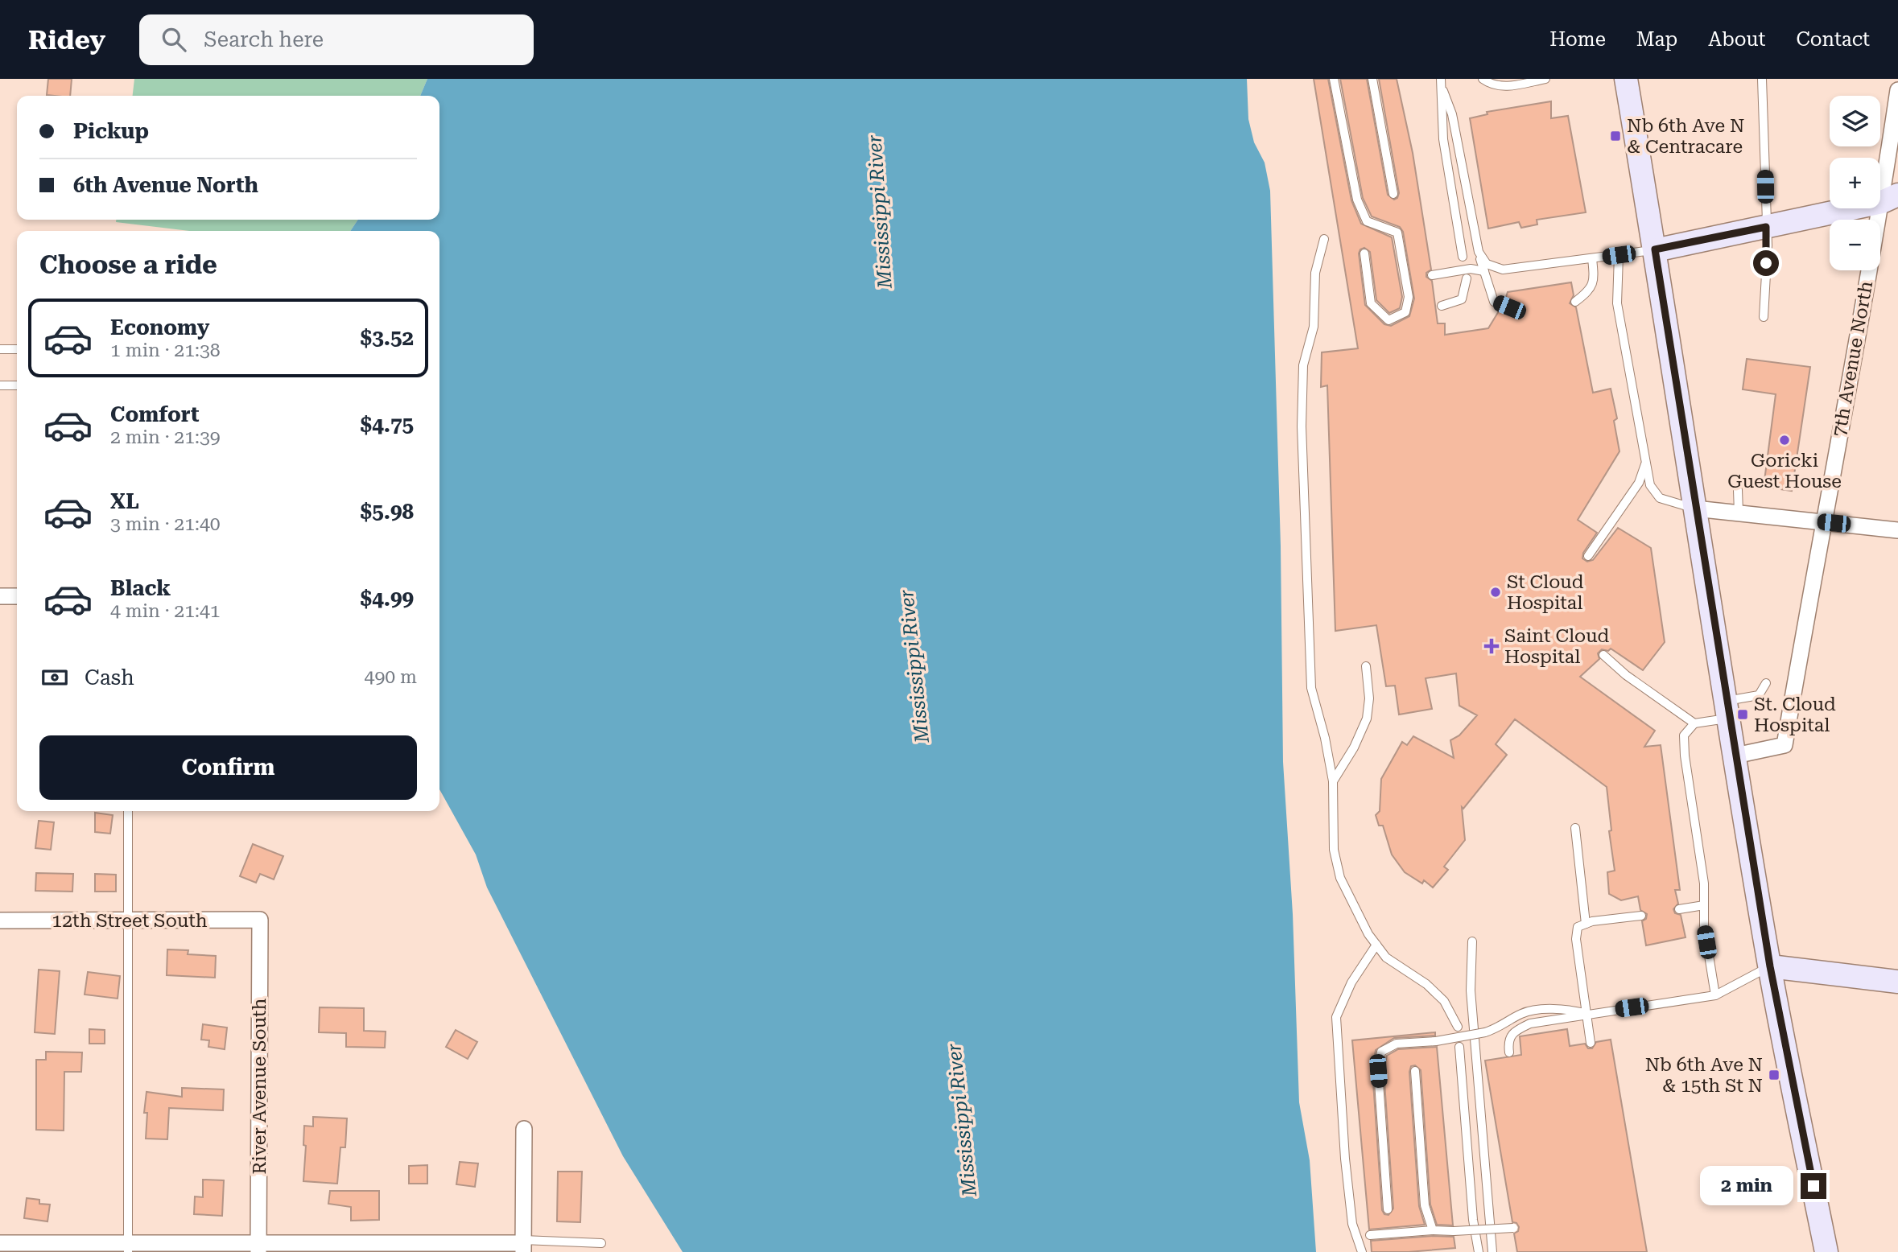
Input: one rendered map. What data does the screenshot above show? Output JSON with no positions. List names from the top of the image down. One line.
{"streets":{"street":["7th Avenue North","12th Street South","River Avenue South"]},"crossings":[["12th Street South","River Avenue South"]],"water":["Mississippi River"],"places":{"transit":["Nb 6th Ave N & Centracare","St. Cloud Hospital","Nb 6th Ave N & 15th St N"],"other":["Goricki Guest House","St Cloud Hospital"],"health":["Saint Cloud Hospital"]},"page":{"header":"Ridey","search":"Search here","nav":["Home","Map","About","Contact"],"map_buttons":["+","−"],"banner":["Pickup","6th Avenue North"],"heading":"Choose a ride","list":[{"name":"Economy","note":"1 min · 21:38","value":"$3.52"},{"name":"Comfort","note":"2 min · 21:39","value":"$4.75"},{"name":"XL","note":"3 min · 21:40","value":"$5.98"},{"name":"Black","note":"4 min · 21:41","value":"$4.99"}],"pay":["Cash","490 m"],"buttons":"Confirm","bubble":"2 min"}}
